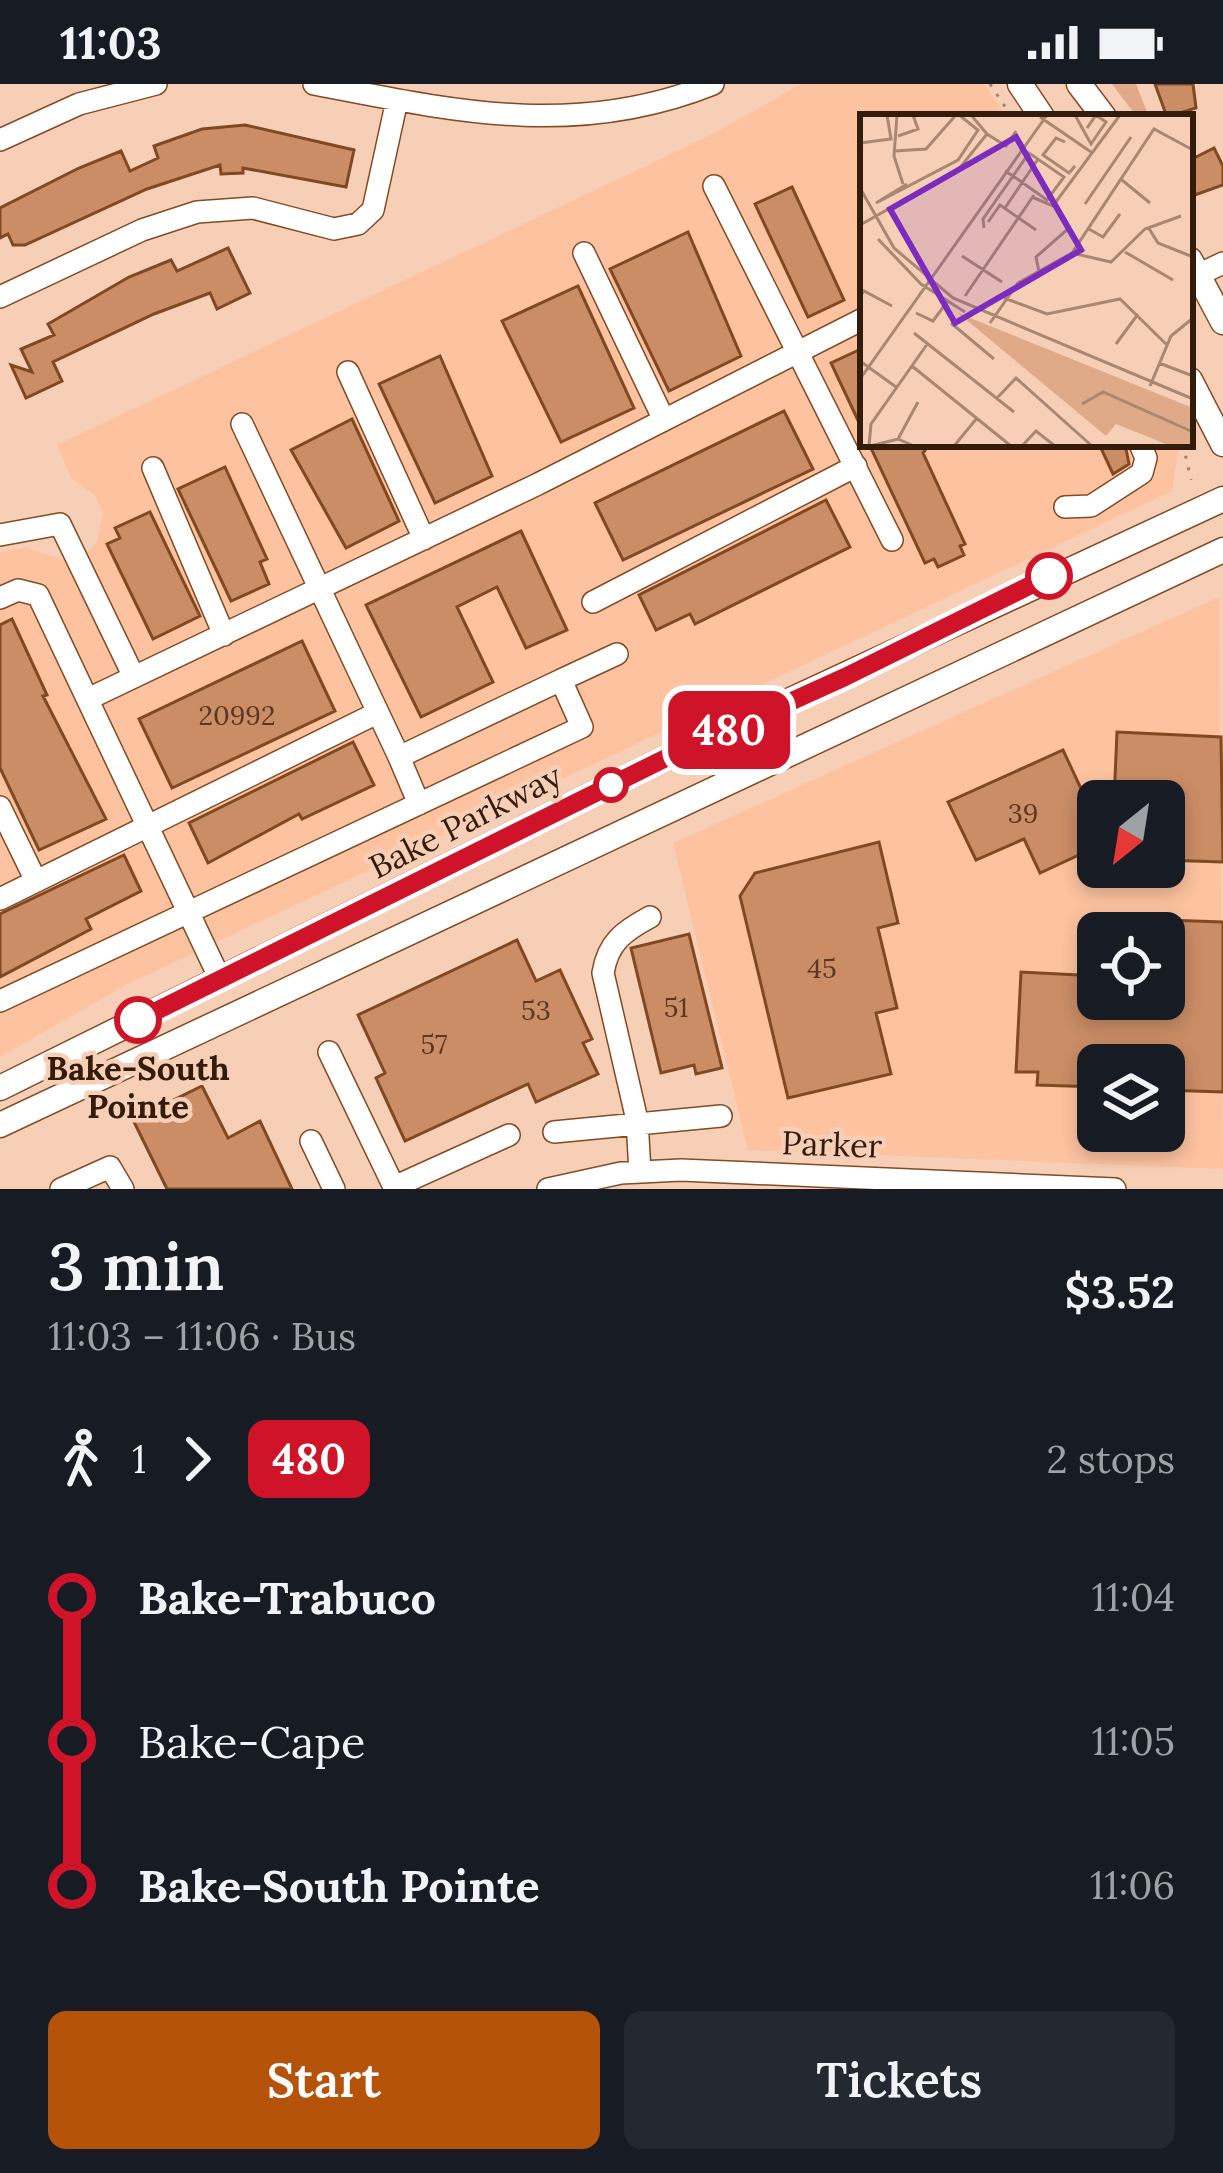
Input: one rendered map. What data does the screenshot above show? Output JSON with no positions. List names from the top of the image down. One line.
{"streets":{"main road":["Bake Parkway"],"street":["Parker"]},"places":["Bake-South Pointe"],"lines":["bus line 480"],"house_numbers":["20992","39","45","51","53","57"],"north":"bottom left","page":{"status":"11:03","on_map":"480","heading":["3 min","11:03 – 11:06 · Bus","$3.52"],"legs":["1","480","2 stops"],"list":[{"name":"Bake-Trabuco","value":"11:04"},{"name":"Bake-Cape","value":"11:05"},{"name":"Bake-South Pointe","value":"11:06"}],"buttons":["Start","Tickets"]}}
